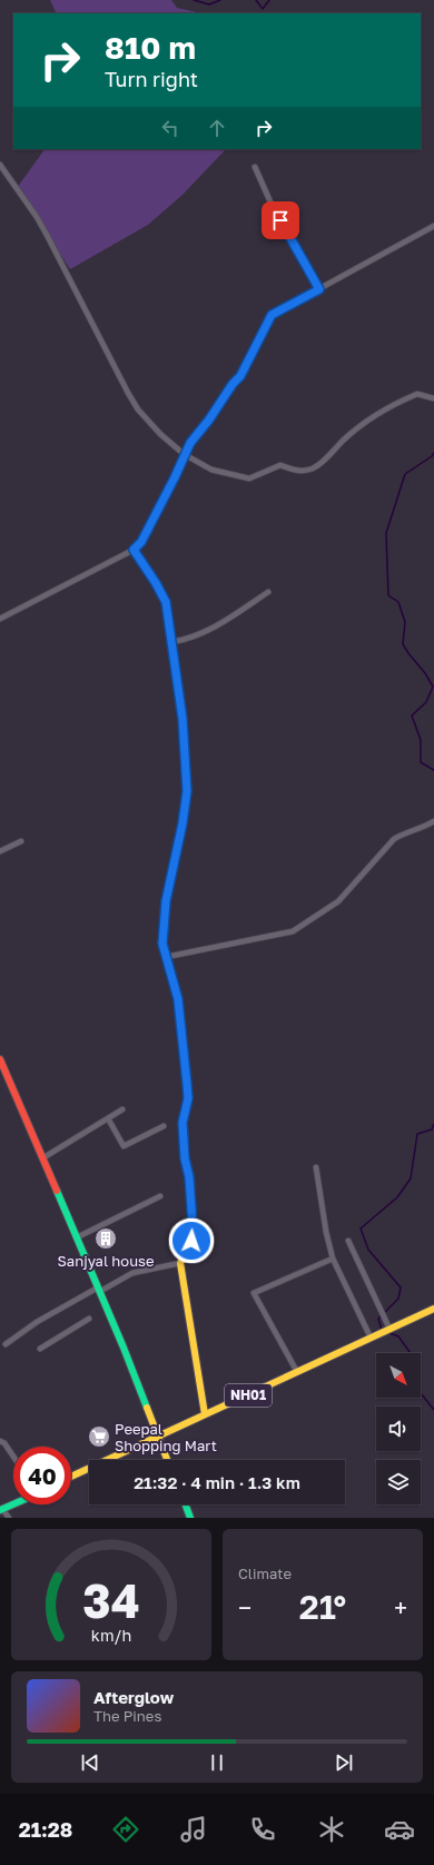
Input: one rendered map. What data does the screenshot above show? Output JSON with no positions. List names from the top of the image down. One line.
{"streets":{"main road":["NH01"]},"places":{"building":["Sanjyal house"],"supermarket":["Peepal Shopping Mart"]},"north":"bottom right","page":{"turn":["810 m","Turn right"],"limit":"40","trip":"21:32 · 4 min · 1.3 km","tile":"Climate","heat":["−","21°","+"],"song":["Afterglow","The Pines"],"tabs":"21:28","gauge":["34","km/h"]}}
